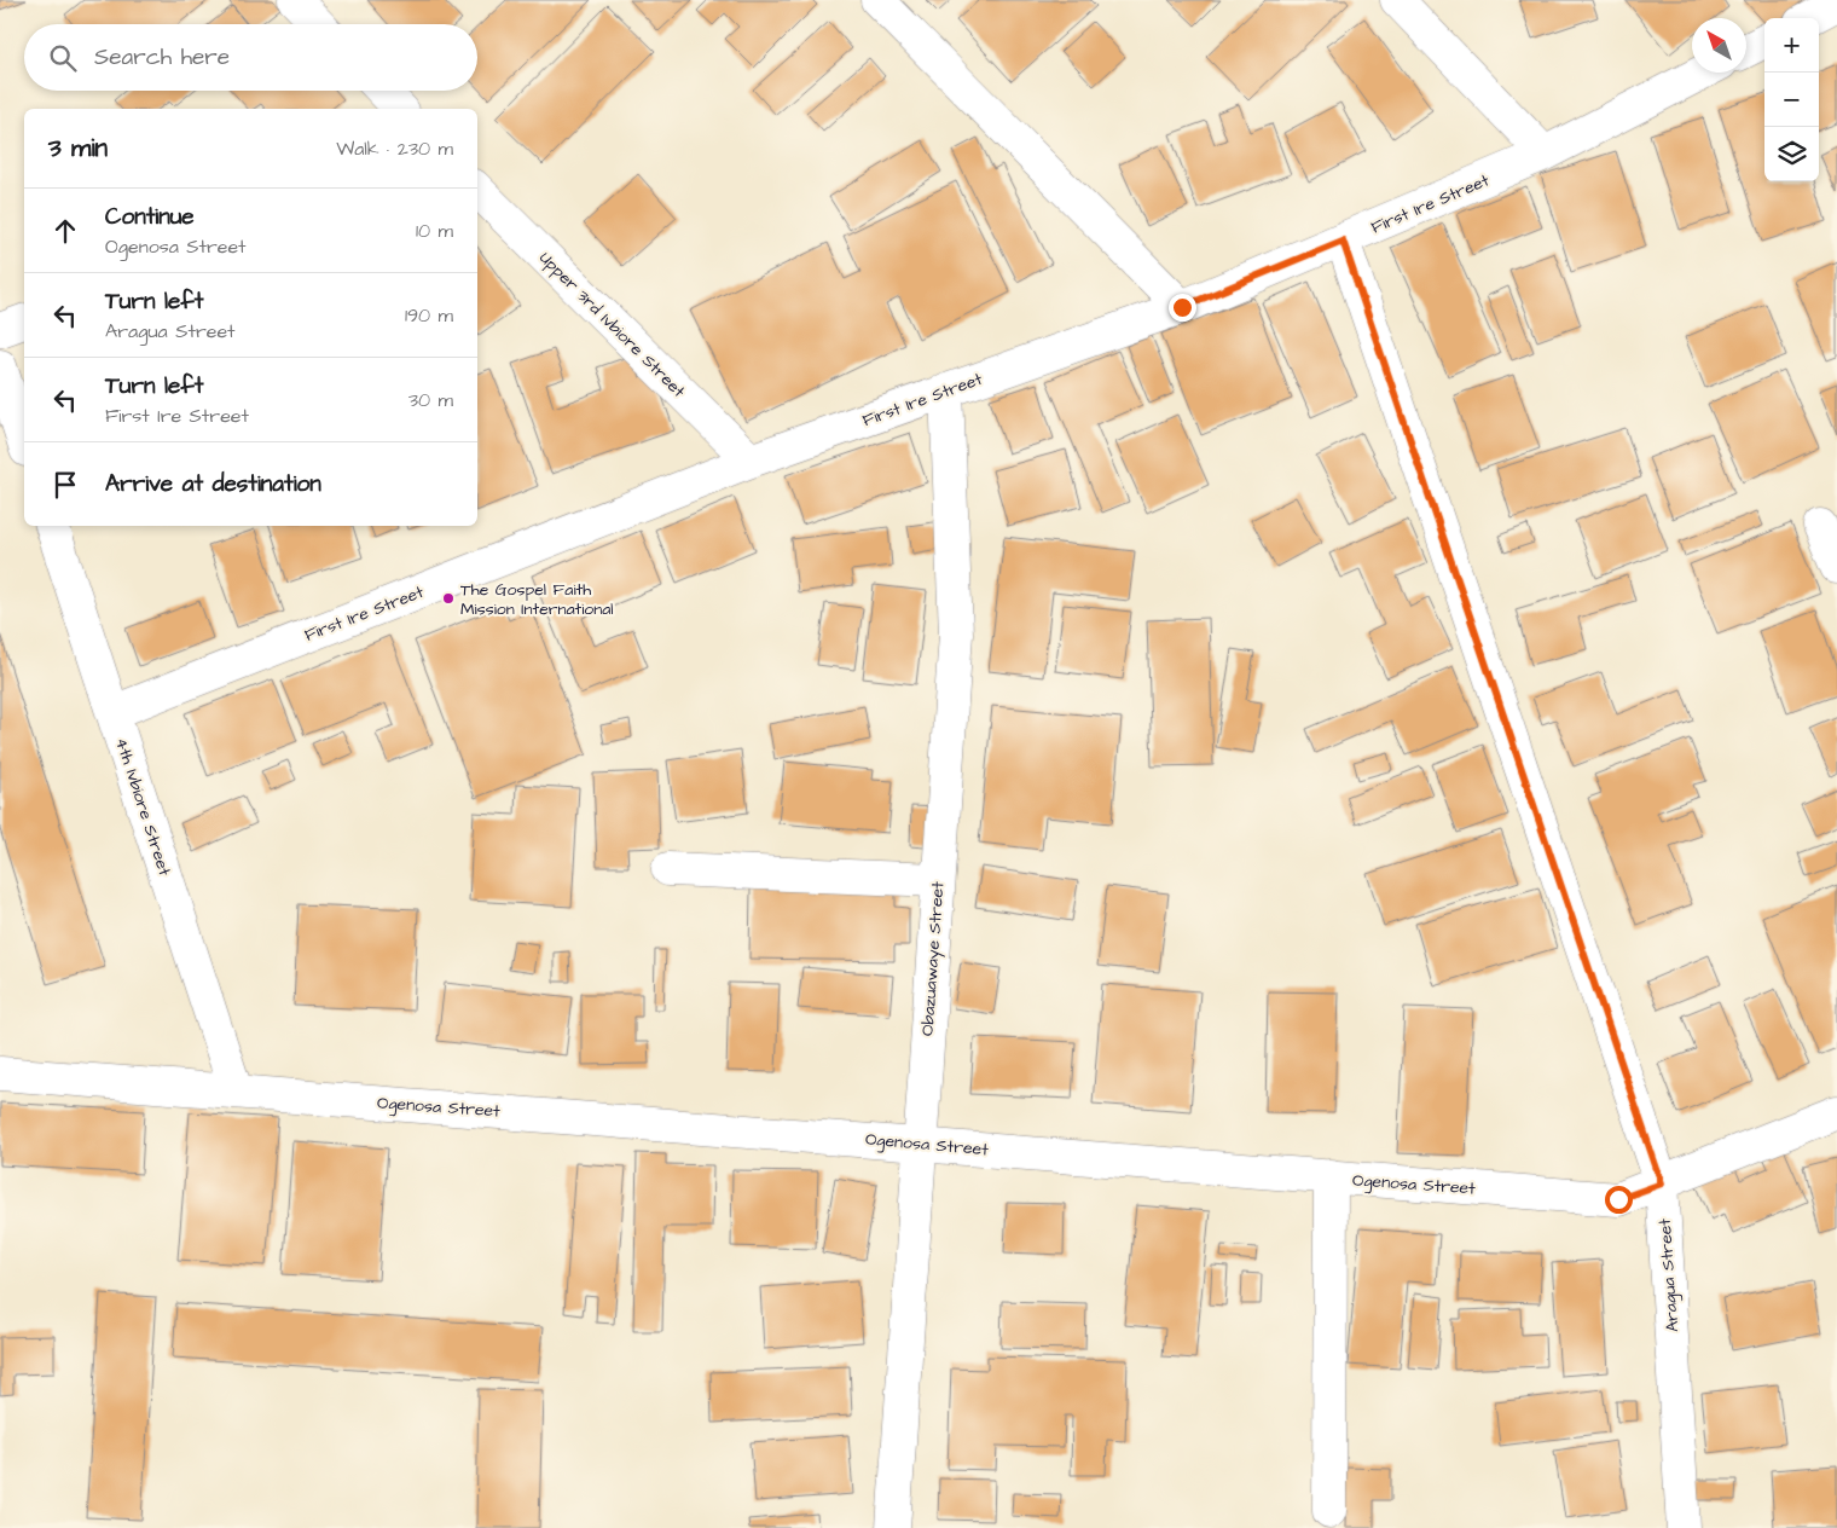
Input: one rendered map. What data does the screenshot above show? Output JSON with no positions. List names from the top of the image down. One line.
{"streets":{"street":["First Ire Street","Upper 3rd Ivbiore Street","4th Ivbiore Street","Obazuawaye Street","Ogenosa Street","Aragua Street"]},"crossings":[["First Ire Street","Upper 3rd Ivbiore Street"],["First Ire Street","4th Ivbiore Street"],["First Ire Street","Obazuawaye Street"],["First Ire Street","Aragua Street"],["4th Ivbiore Street","Ogenosa Street"],["Obazuawaye Street","Ogenosa Street"],["Ogenosa Street","Aragua Street"]],"places":["The Gospel Faith Mission International"],"north":"top left","page":{"map_buttons":["+","−"],"search":"Search here","heading":["3 min","Walk · 230 m"],"list":[["Continue","Ogenosa Street","10 m"],["Turn left","Aragua Street","190 m"],["Turn left","First Ire Street","30 m"],"Arrive at destination"]}}
